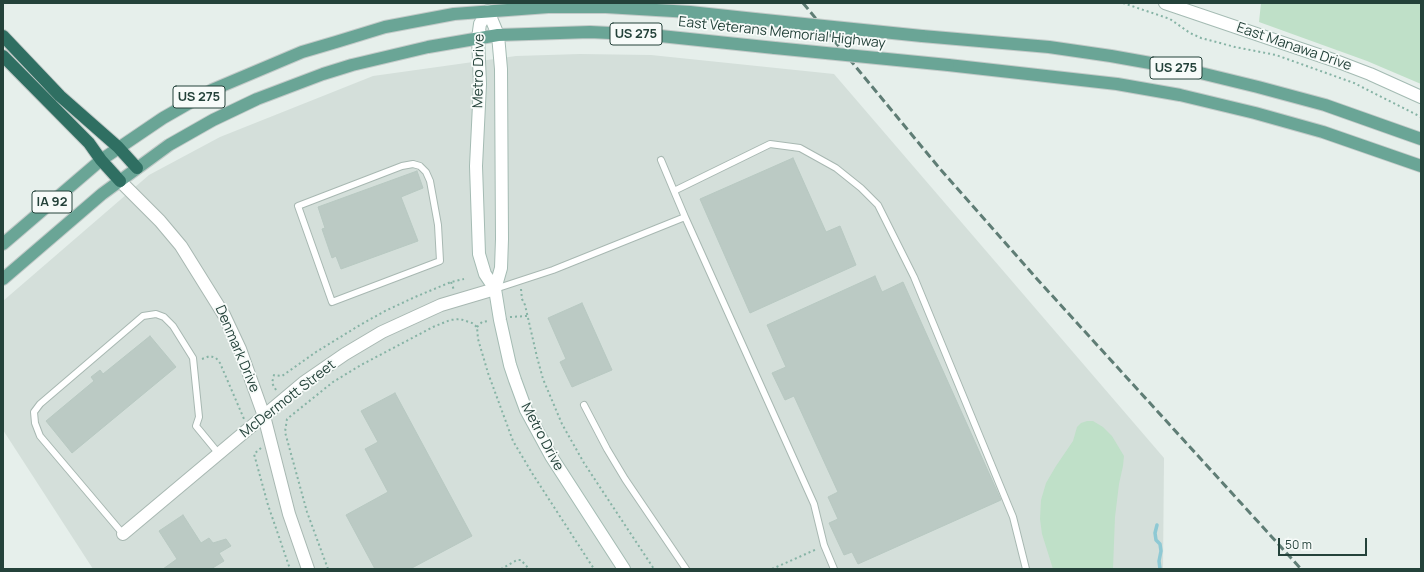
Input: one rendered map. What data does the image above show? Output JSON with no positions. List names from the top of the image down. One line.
{"streets":{"main road":["East Veterans Memorial Highway","US 275","IA 92"],"street":["East Manawa Drive","Metro Drive","Denmark Drive","McDermott Street"]},"crossings":[["East Veterans Memorial Highway","Metro Drive"],["East Veterans Memorial Highway","Denmark Drive"],["Metro Drive","McDermott Street"],["Denmark Drive","McDermott Street"]],"scale_bar":"50 m"}
